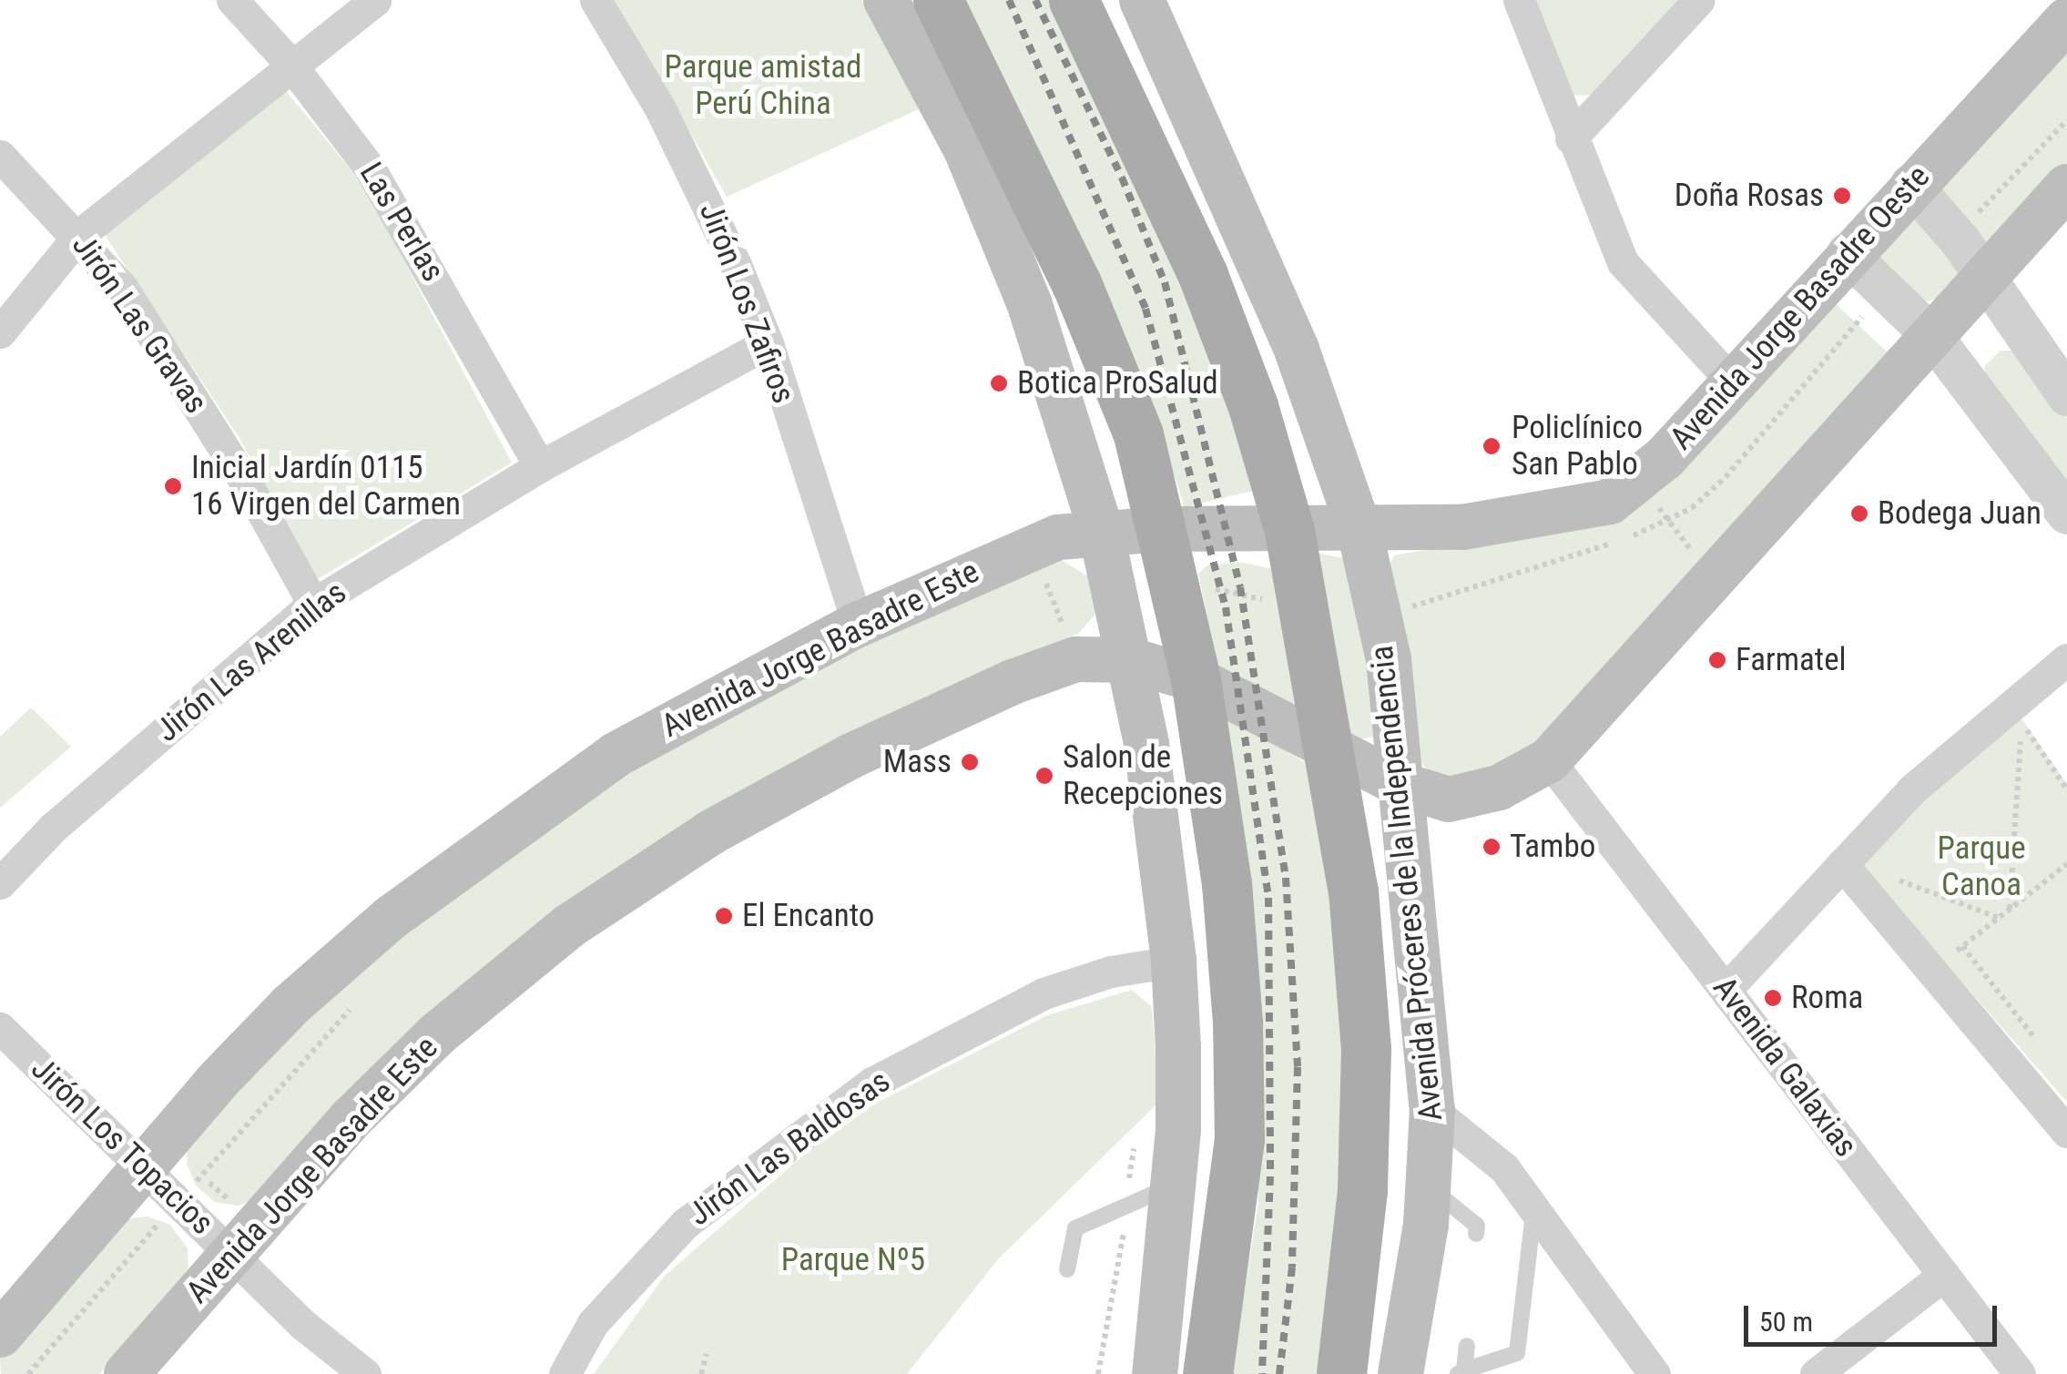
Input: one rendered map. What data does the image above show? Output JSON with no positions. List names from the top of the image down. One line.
{"streets":{"main road":["Avenida Jorge Basadre Oeste","Avenida Jorge Basadre Este","Avenida Próceres de la Independencia"],"street":["Las Perlas","Jirón Los Zafiros","Jirón Las Gravas","Jirón Las Arenillas","Avenida Galaxias","Jirón Los Topacios","Jirón Las Baldosas"]},"crossings":[["Las Perlas","Jirón Las Arenillas"],["Jirón Los Zafiros","Avenida Jorge Basadre Este"],["Jirón Los Zafiros","Jirón Las Arenillas"],["Avenida Jorge Basadre Oeste","Avenida Jorge Basadre Este"],["Avenida Jorge Basadre Oeste","Avenida Próceres de la Independencia"],["Jirón Las Gravas","Jirón Las Arenillas"],["Avenida Jorge Basadre Este","Avenida Próceres de la Independencia"],["Avenida Jorge Basadre Este","Jirón Los Topacios"]],"parks":["Parque amistad Perú China","Parque Canoa","Parque Nº5"],"places":["Doña Rosas","Botica ProSalud","Policlínico San Pablo","Inicial Jardín 0115 16 Virgen del Carmen","Bodega Juan","Farmatel","Mass","Salon de Recepciones","Tambo","El Encanto","Roma"],"scale_bar":"50 m"}
